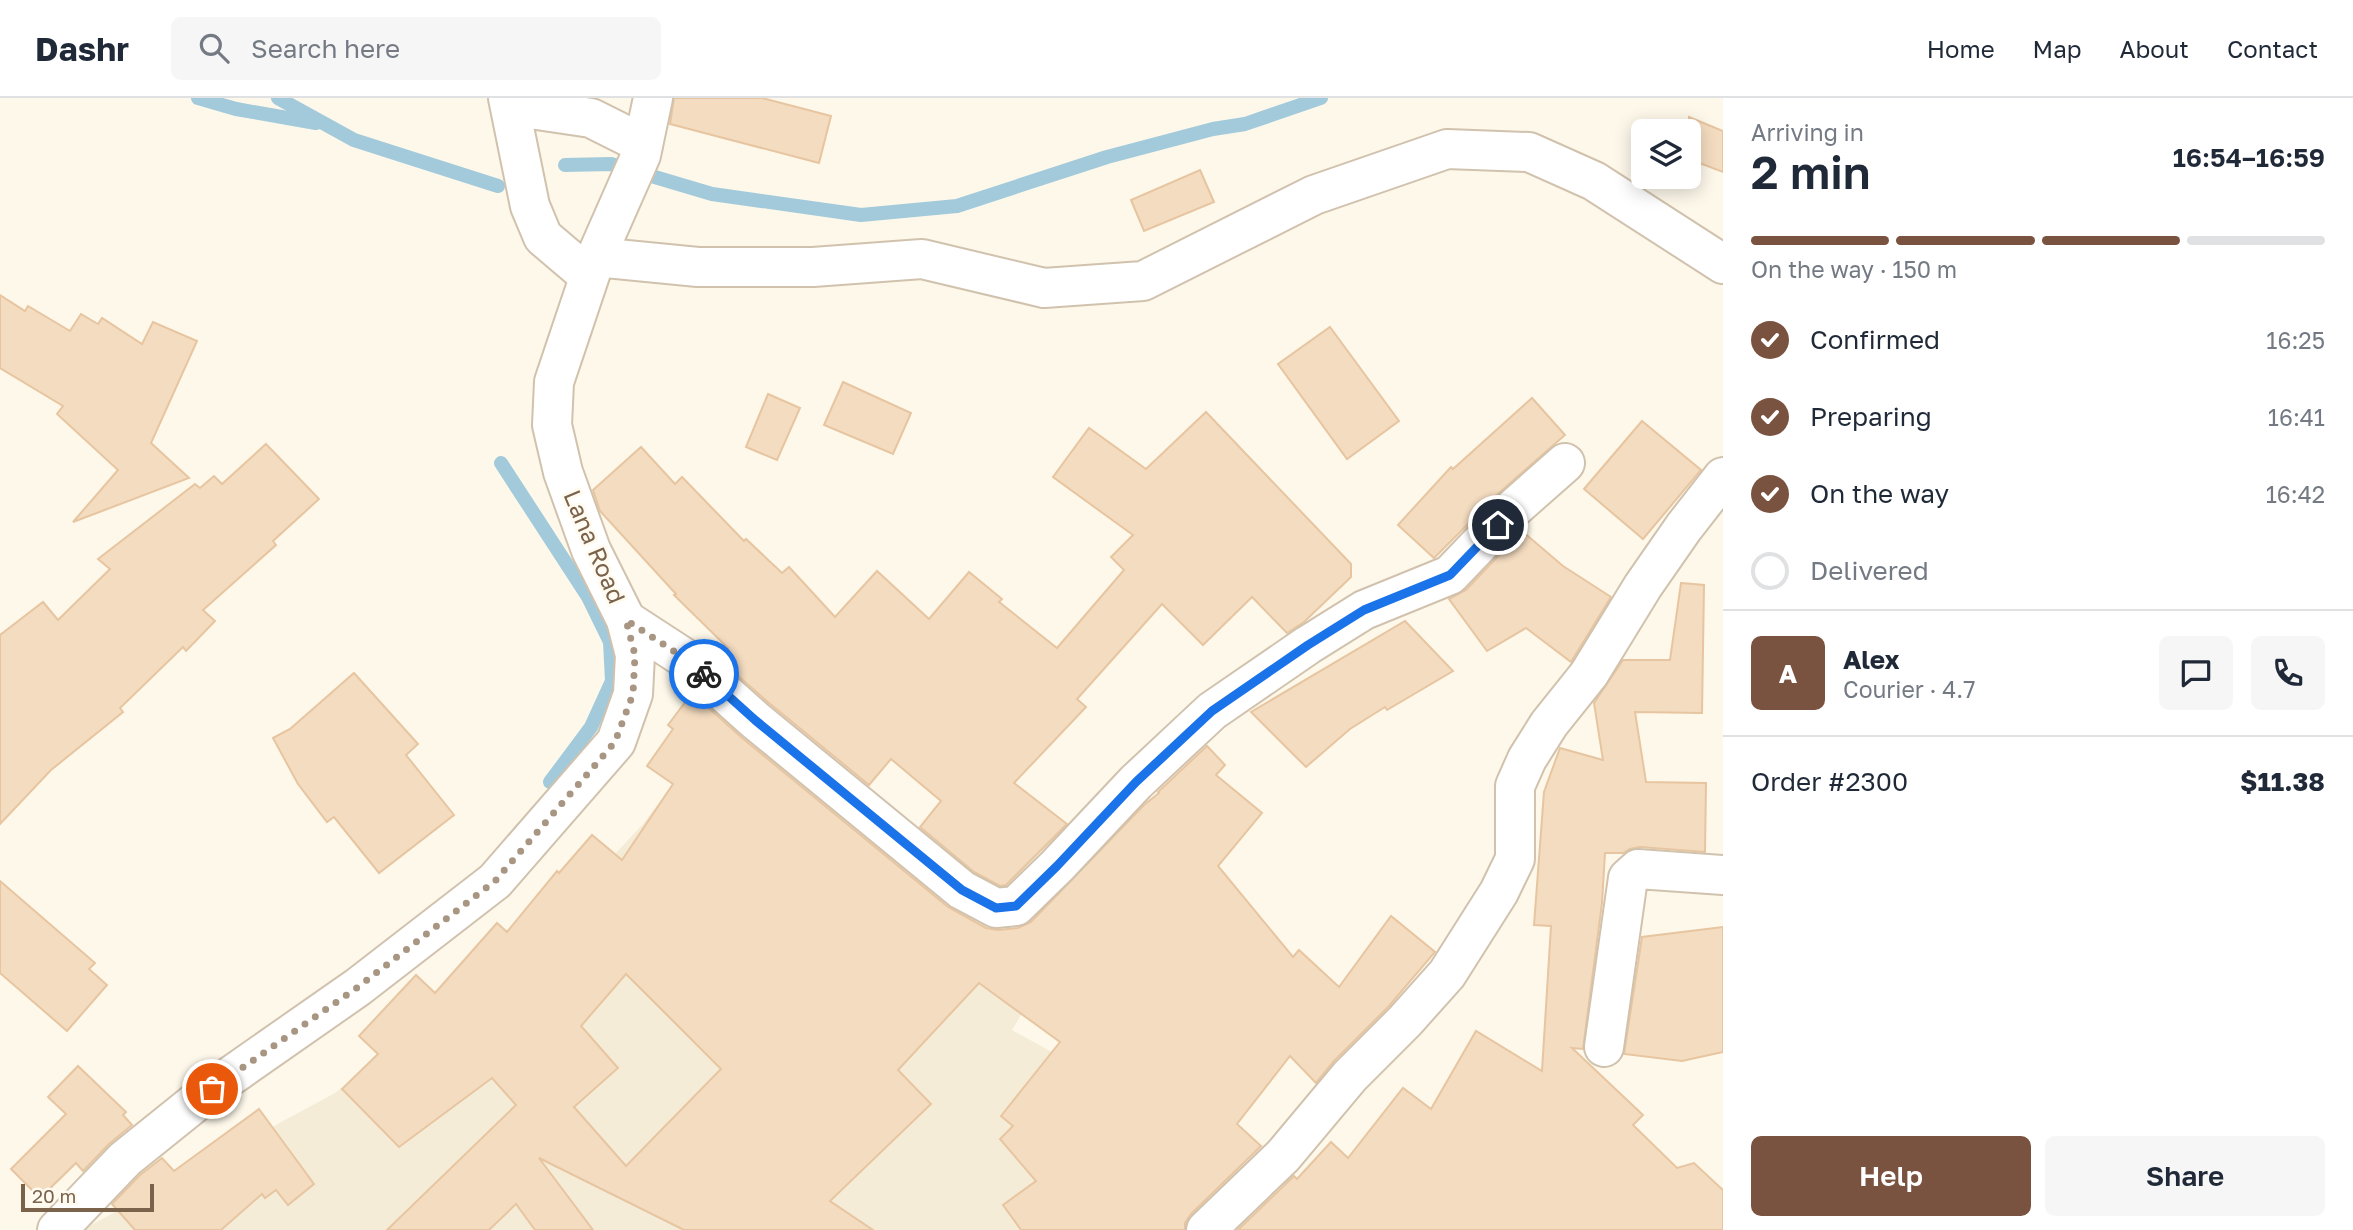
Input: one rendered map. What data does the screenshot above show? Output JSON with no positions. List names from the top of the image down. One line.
{"streets":{"street":["Lana Road"]},"scale_bar":"20 m","page":{"header":"Dashr","search":"Search here","nav":["Home","Map","About","Contact"],"heading":["2 min","Arriving in","16:54–16:59"],"panel":["Alex","Courier · 4.7","Order #2300","$11.38"],"bar":"On the way · 150 m","list":[["Confirmed","16:25"],["Preparing","16:41"],["On the way","16:42"],"Delivered"],"round":"A","buttons":["Help","Share"],"scale":"20 m"}}
